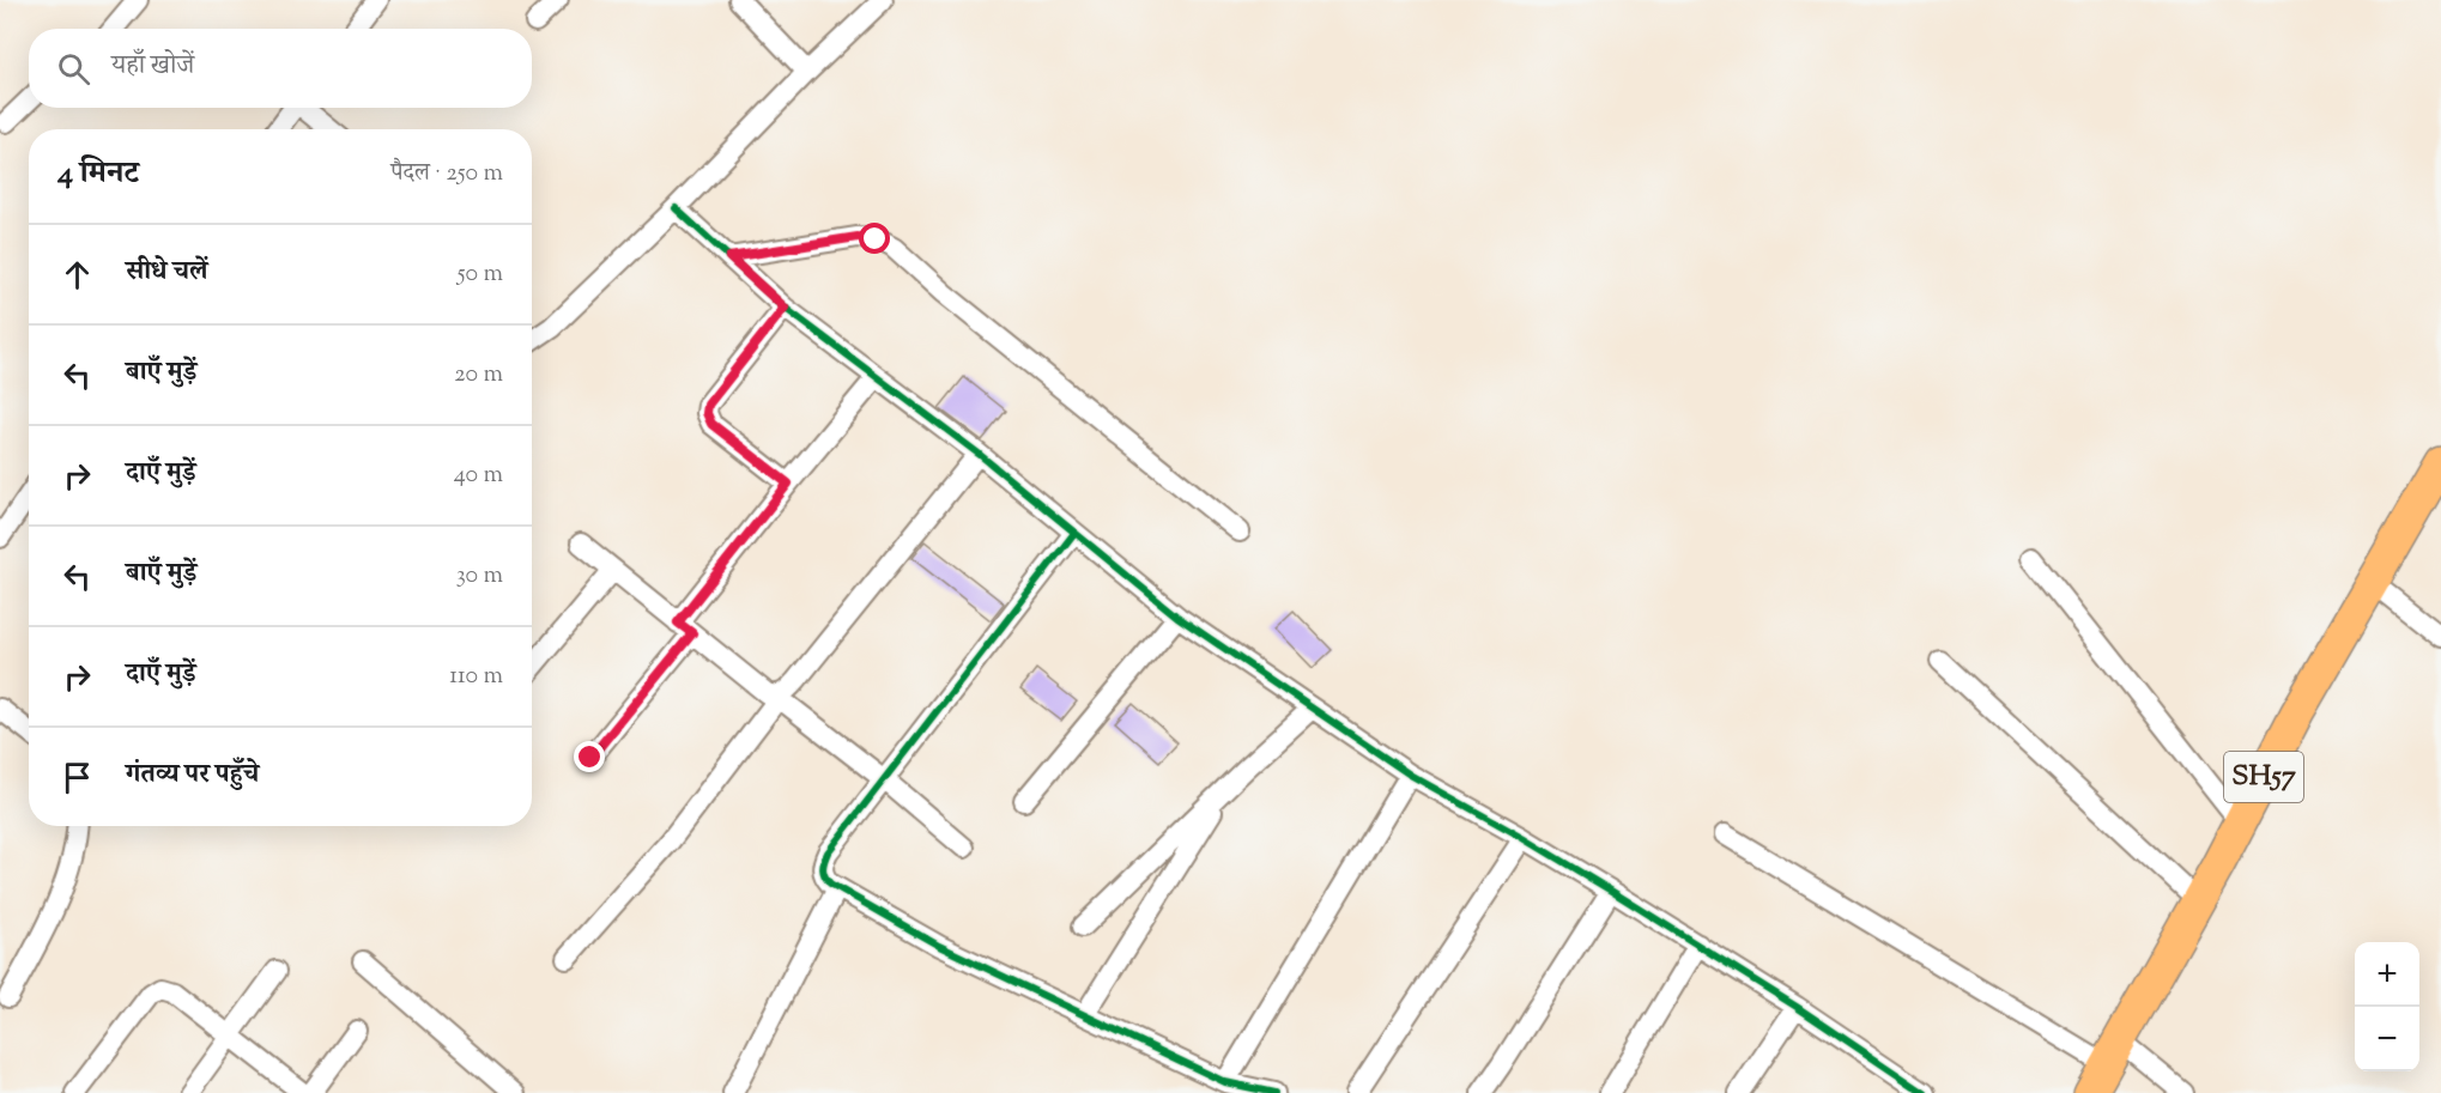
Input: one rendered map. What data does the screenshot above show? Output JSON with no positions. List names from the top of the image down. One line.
{"streets":{"main road":["SH57"]},"page":{"search":"यहाँ खोजें","heading":["4 मिनट","पैदल · 250 m"],"list":[["सीधे चलें","50 m"],["बाएँ मुड़ें","20 m"],["दाएँ मुड़ें","40 m"],["बाएँ मुड़ें","30 m"],["दाएँ मुड़ें","110 m"],"गंतव्य पर पहुँचे"],"map_buttons":["+","−"]}}
